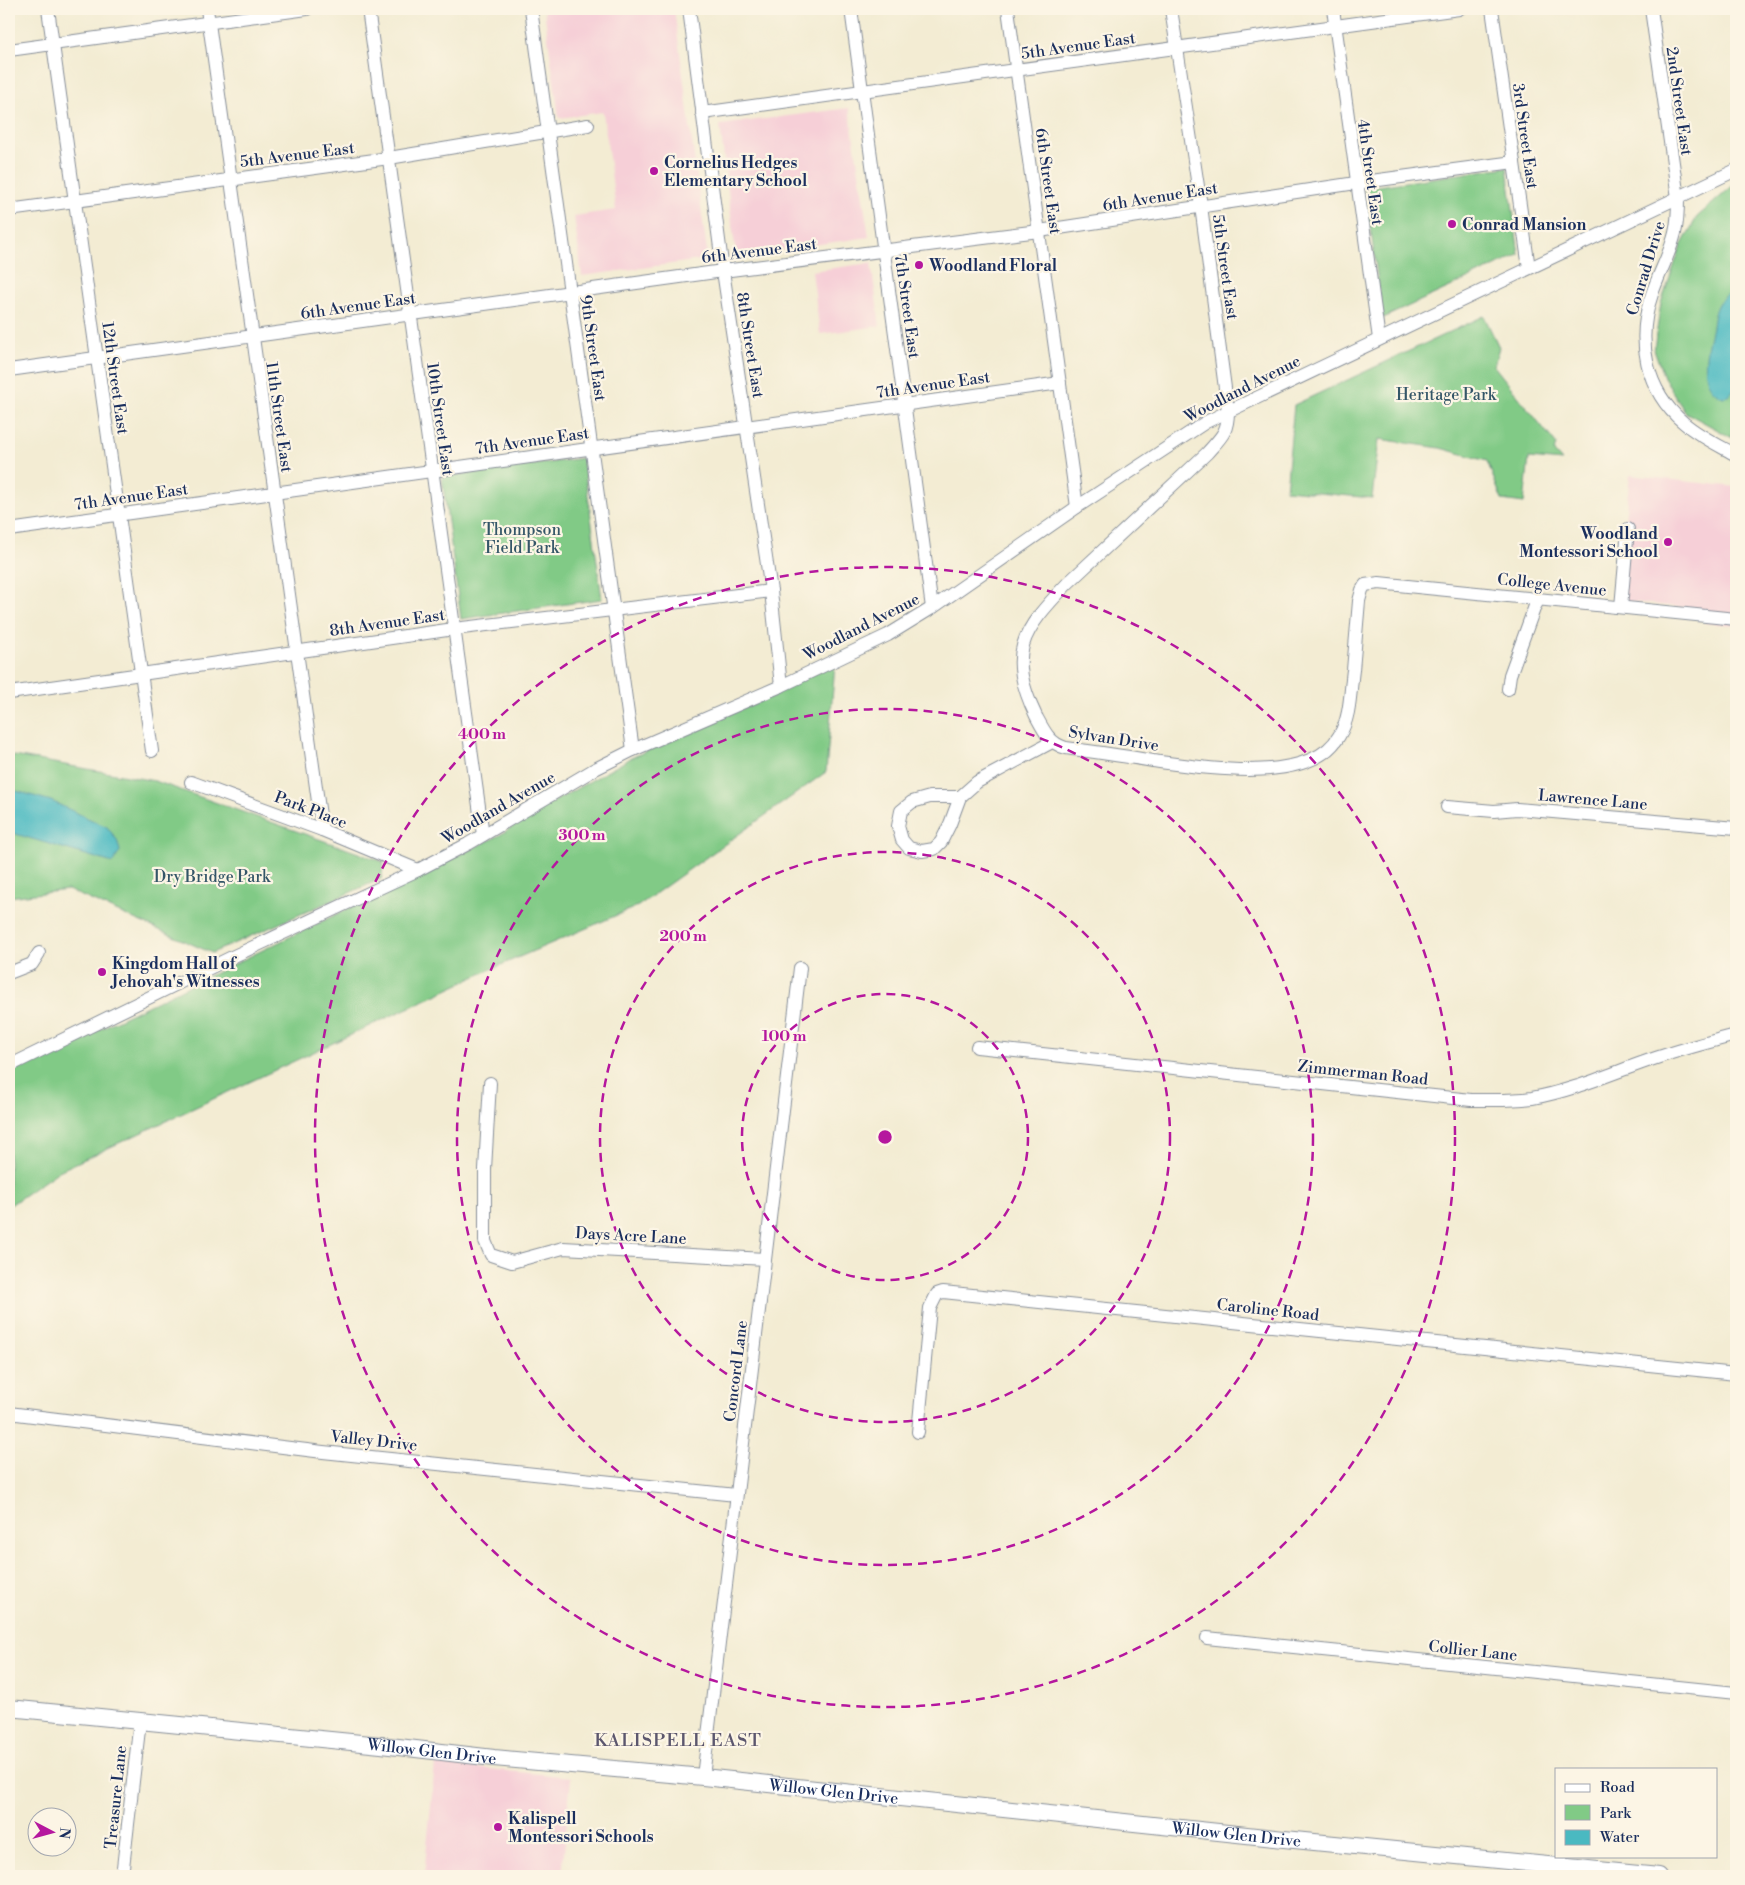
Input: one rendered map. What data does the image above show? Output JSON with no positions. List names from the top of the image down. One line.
{"streets":{"main road":["Willow Glen Drive"],"street":["5th Avenue East","2nd Street East","3rd Street East","4th Street East","6th Street East","6th Avenue East","5th Street East","Conrad Drive","7th Street East","8th Street East","9th Street East","12th Street East","7th Avenue East","Woodland Avenue","11th Street East","10th Street East","College Avenue","8th Avenue East","Sylvan Drive","Lawrence Lane","Park Place","Zimmerman Road","Days Acre Lane","Caroline Road","Concord Lane","Valley Drive","Collier Lane","Treasure Lane"]},"crossings":[["5th Avenue East","4th Street East"],["5th Avenue East","6th Street East"],["5th Avenue East","5th Street East"],["5th Avenue East","7th Street East"],["5th Avenue East","8th Street East"],["5th Avenue East","9th Street East"],["5th Avenue East","12th Street East"],["5th Avenue East","11th Street East"],["5th Avenue East","10th Street East"],["2nd Street East","Conrad Drive"],["2nd Street East","Woodland Avenue"],["3rd Street East","6th Avenue East"],["3rd Street East","Woodland Avenue"],["4th Street East","6th Avenue East"],["4th Street East","Woodland Avenue"],["6th Street East","6th Avenue East"],["6th Street East","7th Avenue East"],["6th Street East","Woodland Avenue"],["6th Avenue East","5th Street East"],["6th Avenue East","7th Street East"],["6th Avenue East","8th Street East"],["6th Avenue East","9th Street East"],["6th Avenue East","12th Street East"],["6th Avenue East","11th Street East"],["6th Avenue East","10th Street East"],["5th Street East","Woodland Avenue"],["5th Street East","Sylvan Drive"],["Conrad Drive","Woodland Avenue"],["7th Street East","7th Avenue East"],["7th Street East","Woodland Avenue"],["8th Street East","7th Avenue East"],["8th Street East","Woodland Avenue"],["8th Street East","8th Avenue East"],["9th Street East","7th Avenue East"],["9th Street East","Woodland Avenue"],["9th Street East","8th Avenue East"],["12th Street East","7th Avenue East"],["12th Street East","8th Avenue East"],["7th Avenue East","11th Street East"],["7th Avenue East","10th Street East"],["Woodland Avenue","10th Street East"],["Woodland Avenue","Sylvan Drive"],["Woodland Avenue","Park Place"],["11th Street East","8th Avenue East"],["11th Street East","Park Place"],["10th Street East","8th Avenue East"],["College Avenue","Sylvan Drive"],["Days Acre Lane","Concord Lane"],["Concord Lane","Valley Drive"],["Concord Lane","Willow Glen Drive"],["Willow Glen Drive","Treasure Lane"]],"districts":["KALISPELL EAST"],"parks":["Heritage Park","Thompson Field Park","Dry Bridge Park"],"places":["Cornelius Hedges Elementary School","Conrad Mansion","Woodland Floral","Woodland Montessori School","Kingdom Hall of Jehovah's Witnesses","Kalispell Montessori Schools"],"legend":["Road","Park","Water"],"north":"right","rings":["400 m","300 m","200 m","100 m"]}
